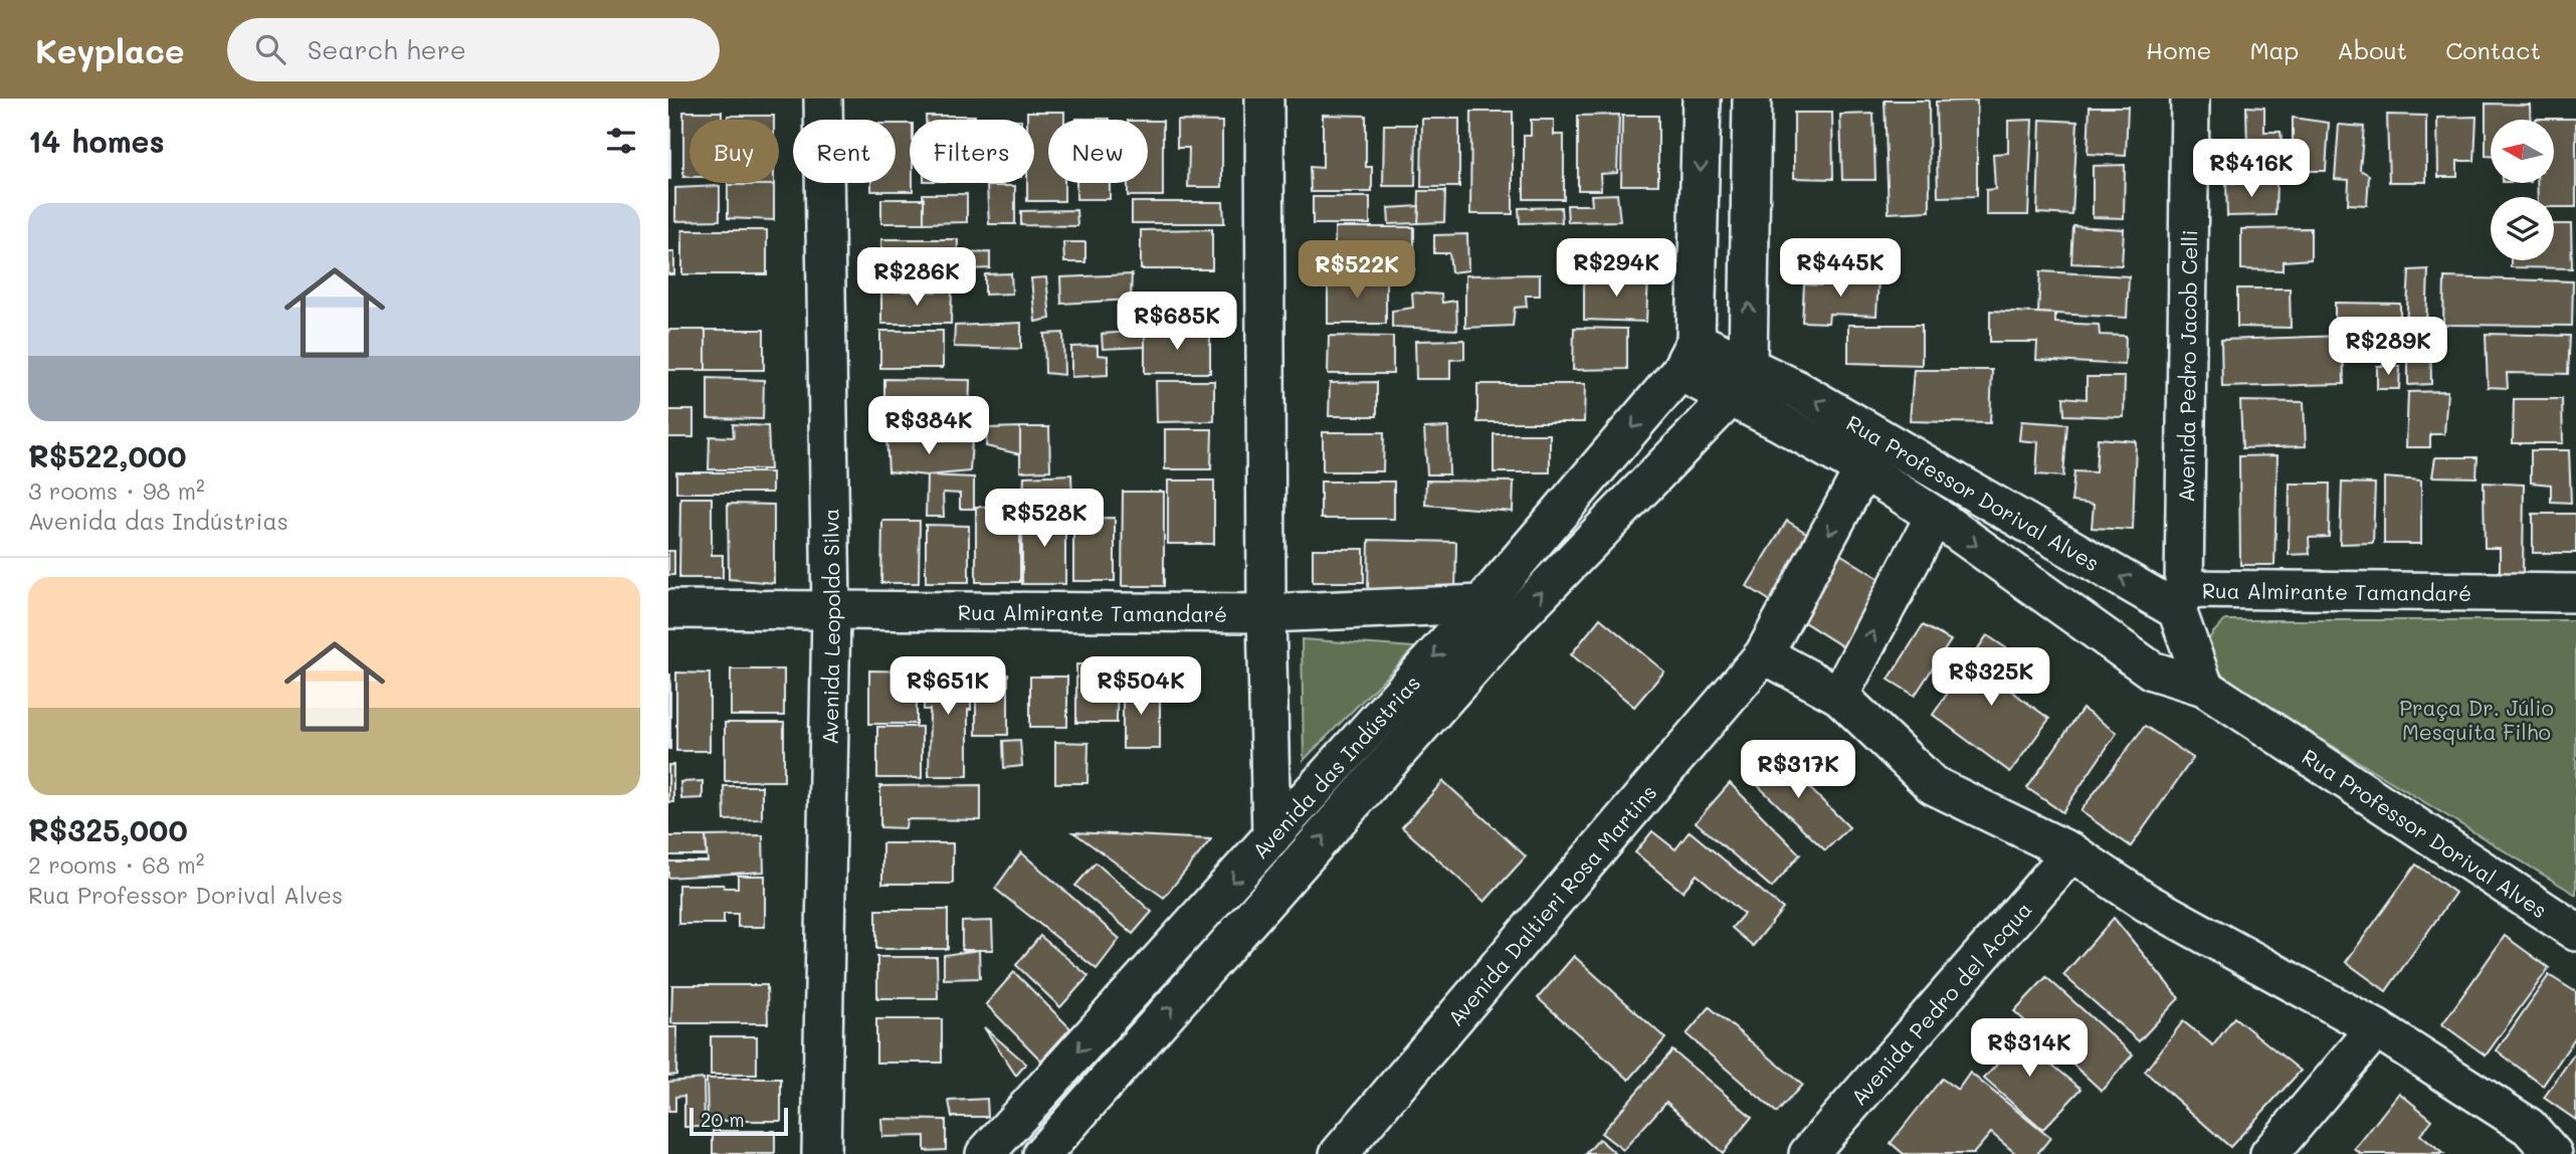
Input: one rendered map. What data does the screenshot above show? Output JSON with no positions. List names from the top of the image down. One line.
{"streets":{"street":["Avenida Pedro Jacob Celli","Rua Professor Dorival Alves","Rua Almirante Tamandaré","Avenida Leopoldo Silva","Avenida das Indústrias","Avenida Daltieri Rosa Martins","Avenida Pedro del Acqua"]},"crossings":[["Avenida Pedro Jacob Celli","Rua Professor Dorival Alves"],["Avenida Pedro Jacob Celli","Rua Almirante Tamandaré"],["Rua Professor Dorival Alves","Rua Almirante Tamandaré"],["Rua Professor Dorival Alves","Avenida das Indústrias"],["Rua Professor Dorival Alves","Avenida Daltieri Rosa Martins"],["Rua Almirante Tamandaré","Avenida Leopoldo Silva"],["Rua Almirante Tamandaré","Avenida das Indústrias"]],"parks":["Praça Dr. Júlio Mesquita Filho"],"scale_bar":"20 m","north":"left","page":{"header":"Keyplace","search":"Search here","nav":["Home","Map","About","Contact"],"heading":"14 homes","chip":["Buy","Rent","Filters","New"],"price":["R$416K","R$294K","R$445K","R$522K","R$286K","R$685K","R$289K","R$384K","R$528K","R$325K","R$651K","R$504K","R$317K","R$314K"],"list":[{"name":"R$522,000","note":"3 rooms · 98 m² · Avenida das Indústrias"},{"name":"R$325,000","note":"2 rooms · 68 m² · Rua Professor Dorival Alves"}],"scale":"20 m"}}
